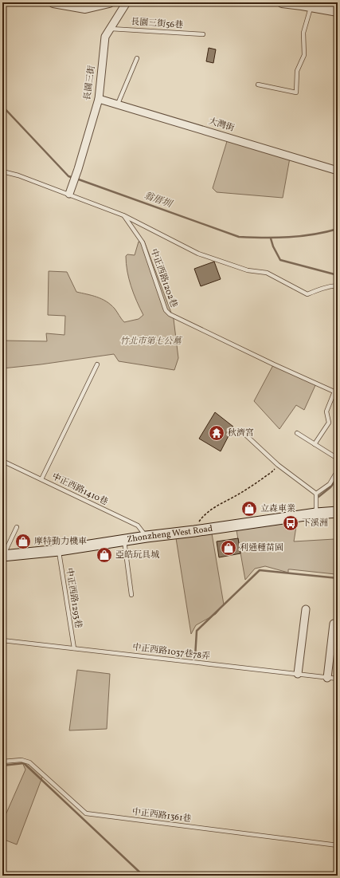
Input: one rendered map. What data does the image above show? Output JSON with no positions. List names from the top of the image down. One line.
{"streets":{"main road":["Zhonzheng West Road"],"street":["長園三街","大灣街"],"lane":["長園三街56巷","中正西路1202巷","中正西路1410巷","中正西路1293巷","中正西路1037巷78弄","中正西路1361巷"]},"crossings":[["長園三街56巷","長園三街"],["長園三街","大灣街"],["中正西路1410巷","Zhonzheng West Road"],["Zhonzheng West Road","中正西路1293巷"],["中正西路1293巷","中正西路1037巷78弄"]],"water":["翁厝圳"],"parks":["竹北市第七公墓"],"places":{"temple":["秋濟宮"],"shop":["立森車業","摩特動力機車","利通種苗園","亞皓玩具城"],"bus stop":["下溪洲"]}}
